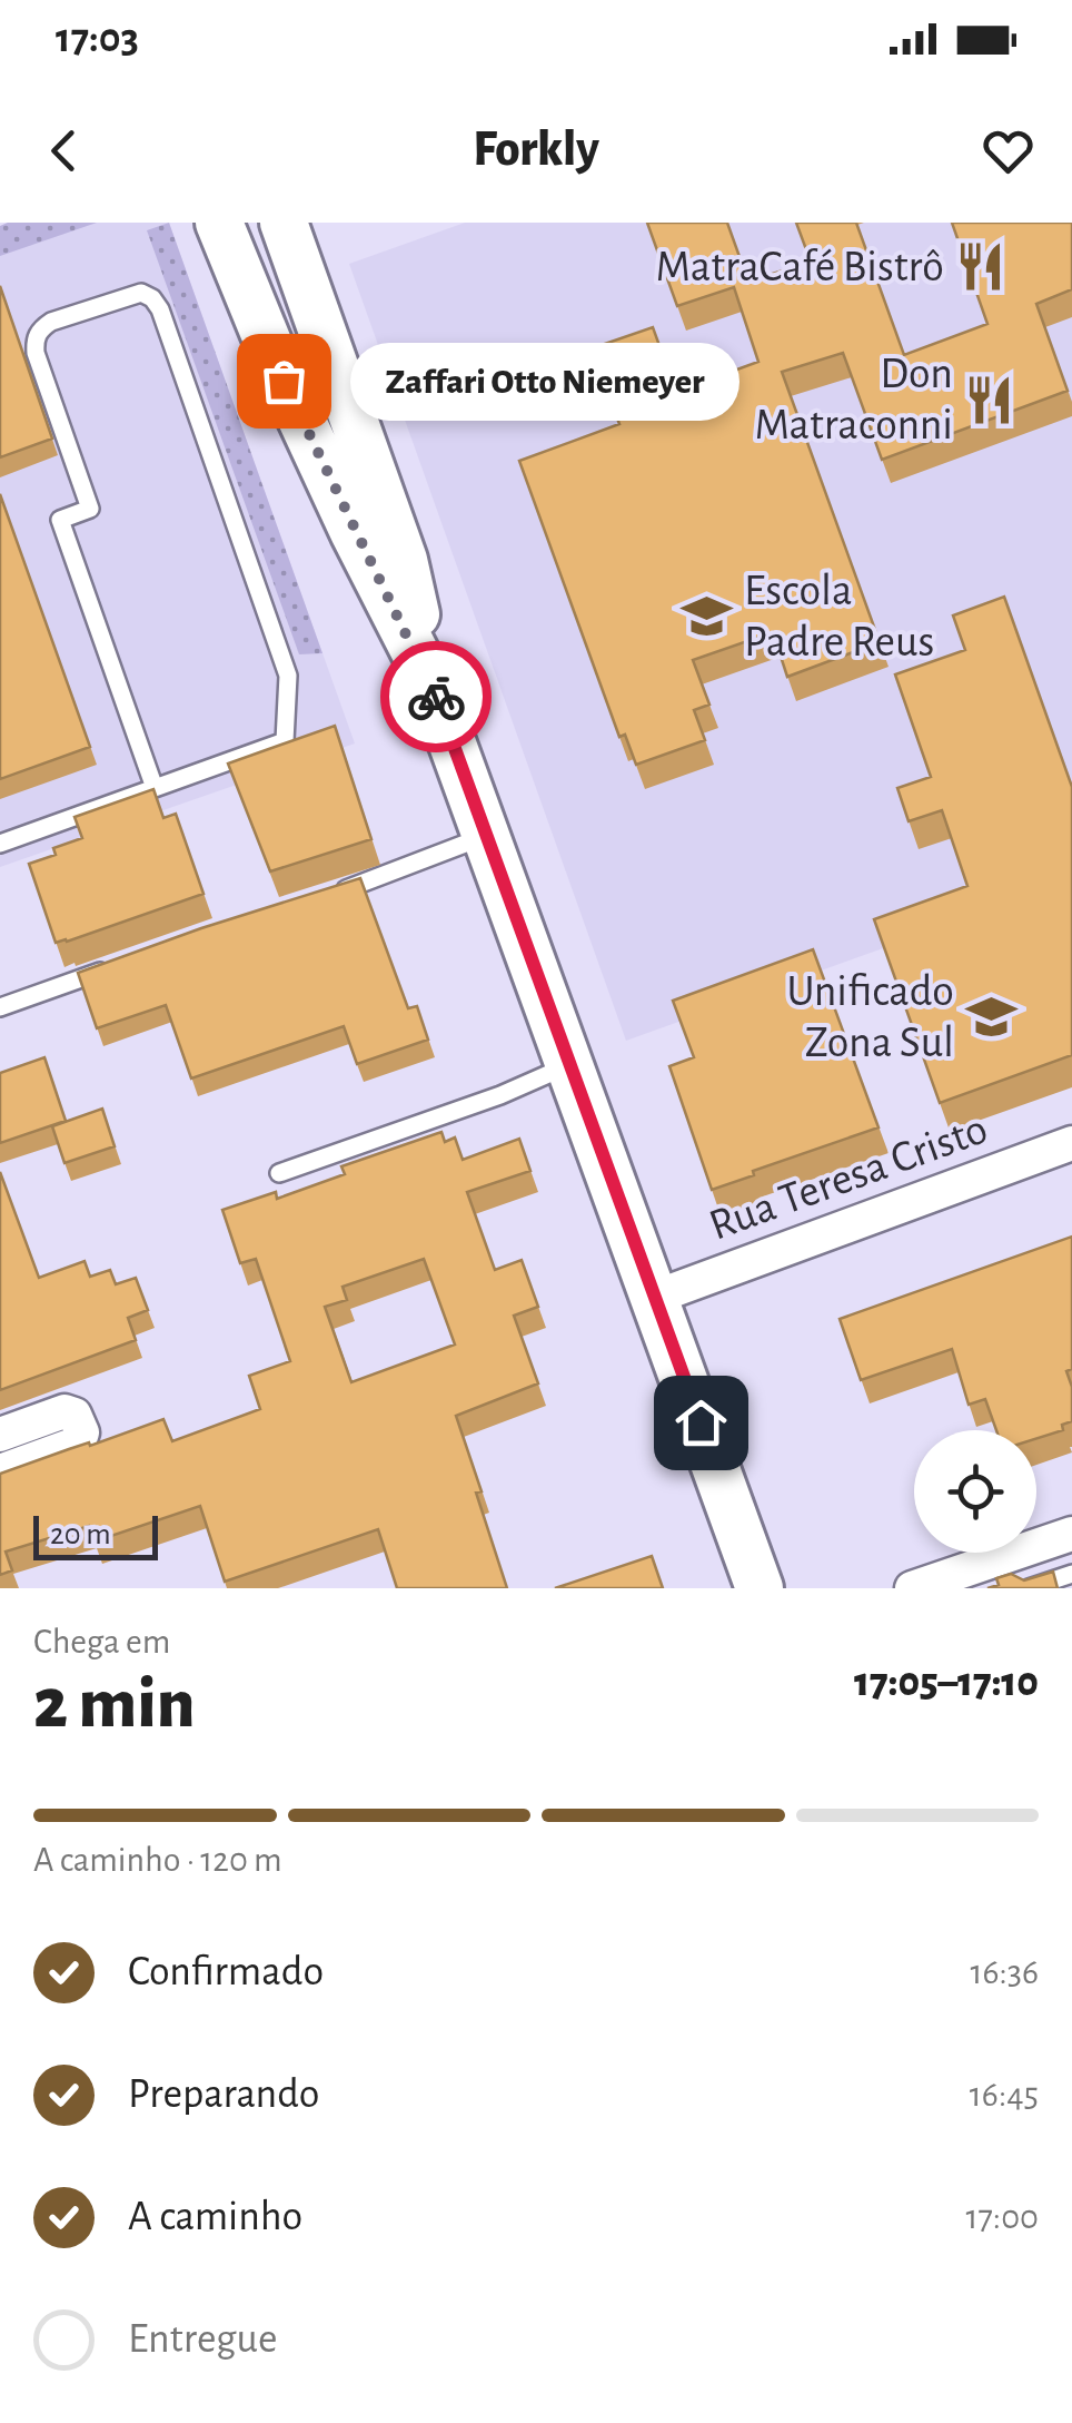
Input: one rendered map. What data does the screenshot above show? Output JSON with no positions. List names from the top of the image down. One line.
{"streets":{"street":["Rua Teresa Cristo"]},"places":{"restaurant":["MatraCafé Bistrô","Don Matraconni"],"other":["Zaffari Otto Niemeyer"],"school or university":["Escola Padre Reus","Unificado Zona Sul"]},"scale_bar":"20 m","page":{"status":"17:03","header":"Forkly","bubble":"Zaffari Otto Niemeyer","scale":"20 m","heading":["2 min","Chega em","17:05–17:10"],"bar":"A caminho · 120 m","list":[["Confirmado","16:36"],["Preparando","16:45"],["A caminho","17:00"],"Entregue"]}}
